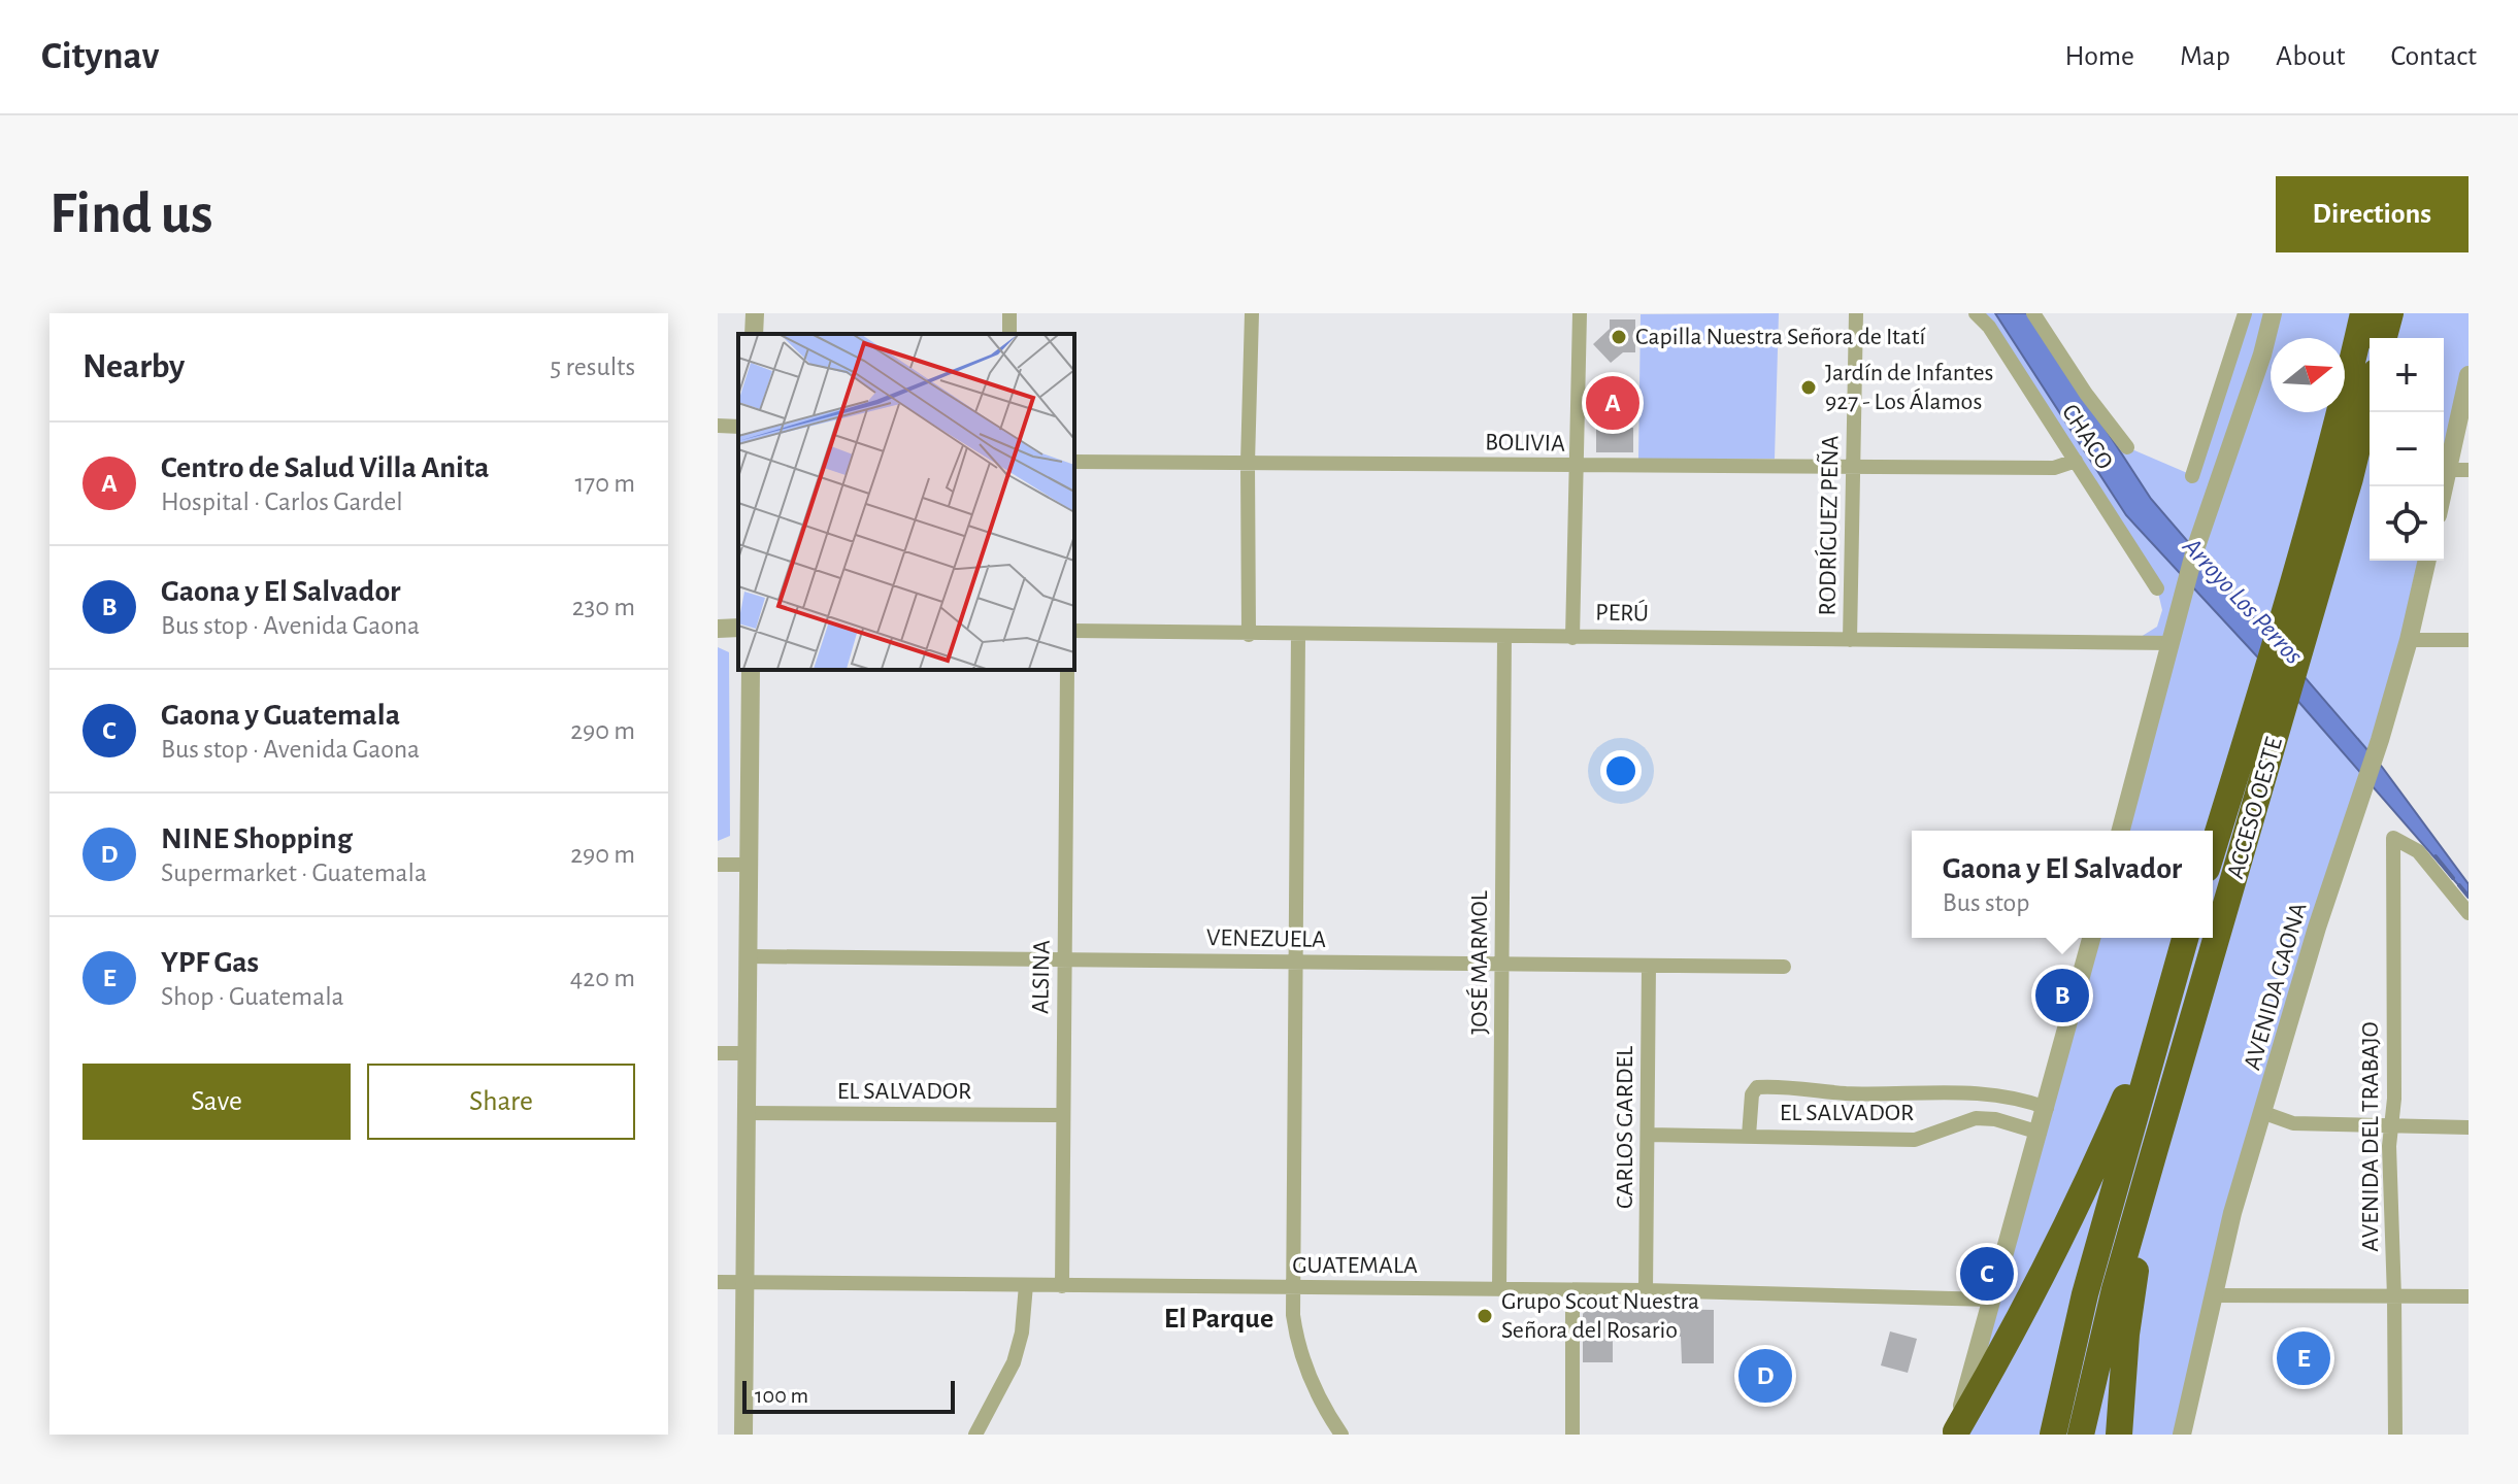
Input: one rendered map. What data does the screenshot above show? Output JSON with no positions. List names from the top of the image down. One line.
{"streets":{"highway":["ACCESO OESTE"],"street":["CHACO","BOLIVIA","RODRÍGUEZ PEÑA","PERÚ","VENEZUELA","JOSÉ MARMOL","ALSINA","AVENIDA GAONA","EL SALVADOR","CARLOS GARDEL","AVENIDA DEL TRABAJO","GUATEMALA"]},"crossings":[["CHACO","BOLIVIA"],["BOLIVIA","RODRÍGUEZ PEÑA"],["RODRÍGUEZ PEÑA","PERÚ"],["PERÚ","JOSÉ MARMOL"],["VENEZUELA","JOSÉ MARMOL"],["VENEZUELA","ALSINA"],["VENEZUELA","CARLOS GARDEL"],["JOSÉ MARMOL","GUATEMALA"],["ALSINA","EL SALVADOR"],["ALSINA","GUATEMALA"],["EL SALVADOR","CARLOS GARDEL"],["CARLOS GARDEL","GUATEMALA"]],"districts":["El Parque"],"water":["Arroyo Los Perros"],"places":["Capilla Nuestra Señora de Itatí","Jardín de Infantes 927 - Los Álamos","Grupo Scout Nuestra Señora del Rosario"],"scale_bar":"100 m","north":"right","page":{"header":"Citynav","nav":["Home","Map","About","Contact"],"buttons":["Directions",["Save","Share"]],"title":"Find us","heading":["Nearby","5 results"],"map_buttons":["+","−"],"pins":["A","B","C","E","D"],"list":[{"mark":"A","name":"Centro de Salud Villa Anita","note":"Hospital · Carlos Gardel","value":"170 m"},{"mark":"B","name":"Gaona y El Salvador","note":"Bus stop · Avenida Gaona","value":"230 m"},{"mark":"C","name":"Gaona y Guatemala","note":"Bus stop · Avenida Gaona","value":"290 m"},{"mark":"D","name":"NINE Shopping","note":"Supermarket · Guatemala","value":"290 m"},{"mark":"E","name":"YPF Gas","note":"Shop · Guatemala","value":"420 m"}],"popup":["Gaona y El Salvador","Bus stop"],"scale":"100 m"}}
